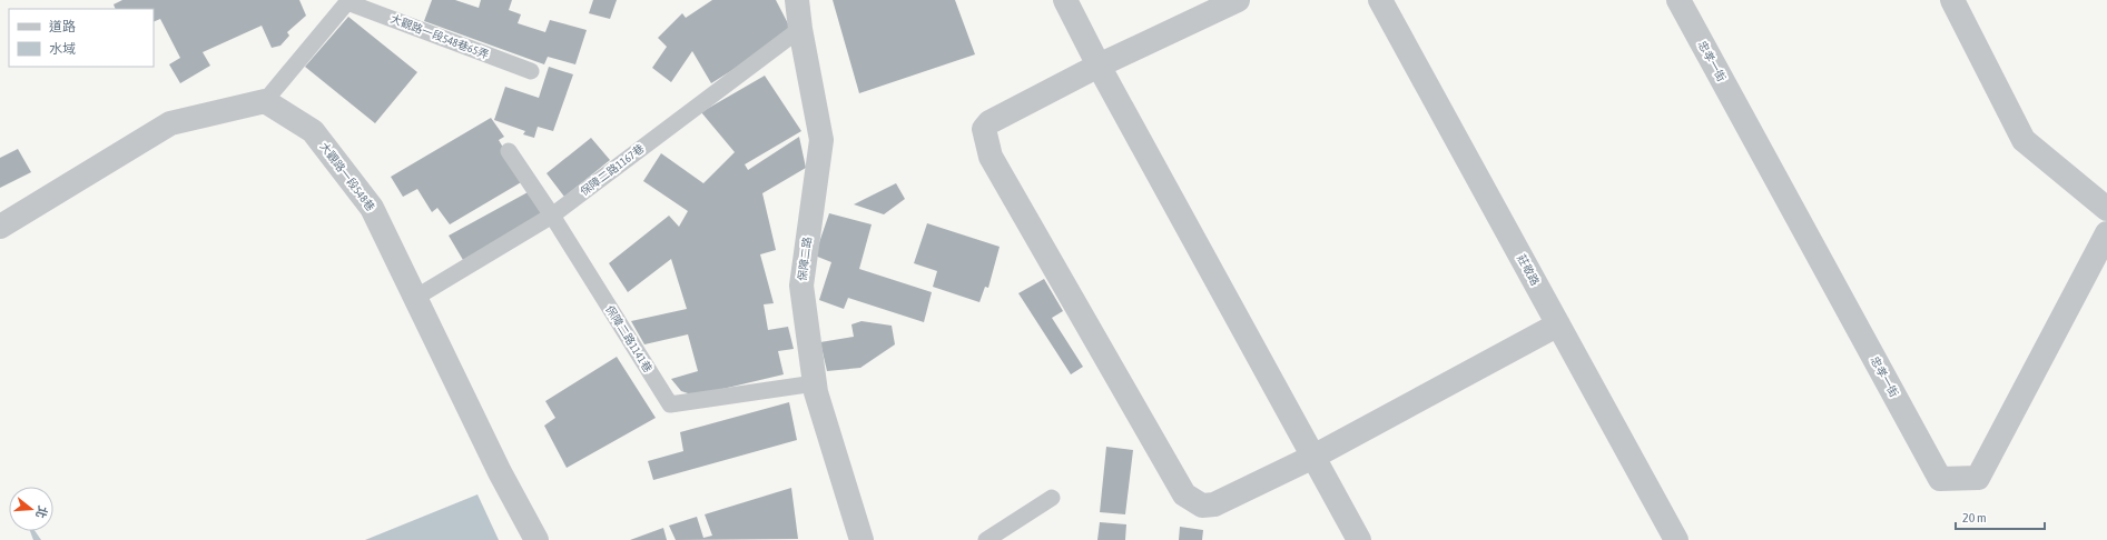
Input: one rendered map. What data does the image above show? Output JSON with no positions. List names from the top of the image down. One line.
{"streets":{"street":["忠孝一街","大觀路一段548巷","保障二路","莊敬路"],"lane":["大觀路一段548巷65弄","保障二路1167巷","保障二路1141巷"]},"crossings":[["保障二路1167巷","大觀路一段548巷"],["保障二路1167巷","保障二路"],["保障二路1167巷","保障二路1141巷"],["保障二路","保障二路1141巷"]],"legend":["道路","水域"],"scale_bar":"20 m","north":"right"}
